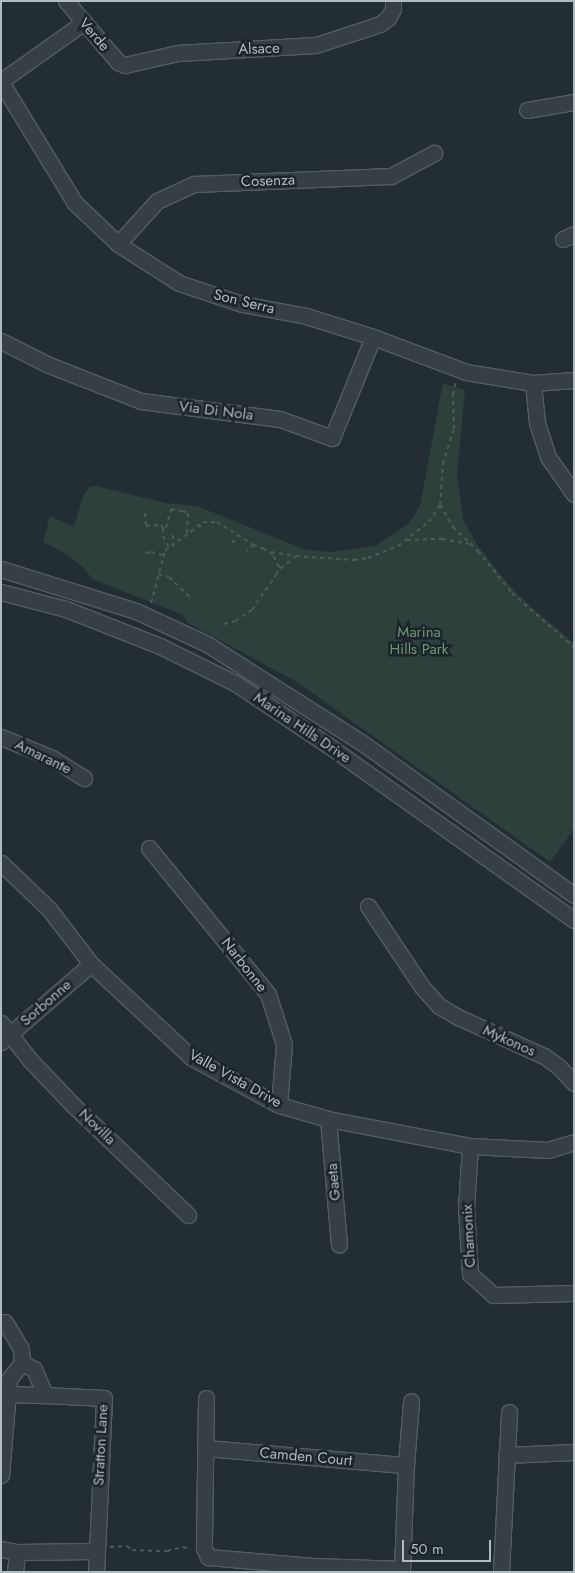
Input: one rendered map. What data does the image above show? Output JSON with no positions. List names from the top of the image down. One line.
{"streets":{"street":["Verde","Alsace","Cosenza","Son Serra","Via Di Nola","Marina Hills Drive","Amarante","Narbonne","Sorbonne","Mykonos","Valle Vista Drive","Novilla","Gaeta","Chamonix","Stratton Lane","Camden Court"]},"crossings":[["Verde","Alsace"],["Cosenza","Son Serra"],["Son Serra","Via Di Nola"],["Narbonne","Valle Vista Drive"],["Sorbonne","Valle Vista Drive"],["Sorbonne","Novilla"],["Valle Vista Drive","Gaeta"],["Valle Vista Drive","Chamonix"]],"parks":["Marina Hills Park"],"scale_bar":"50 m"}
